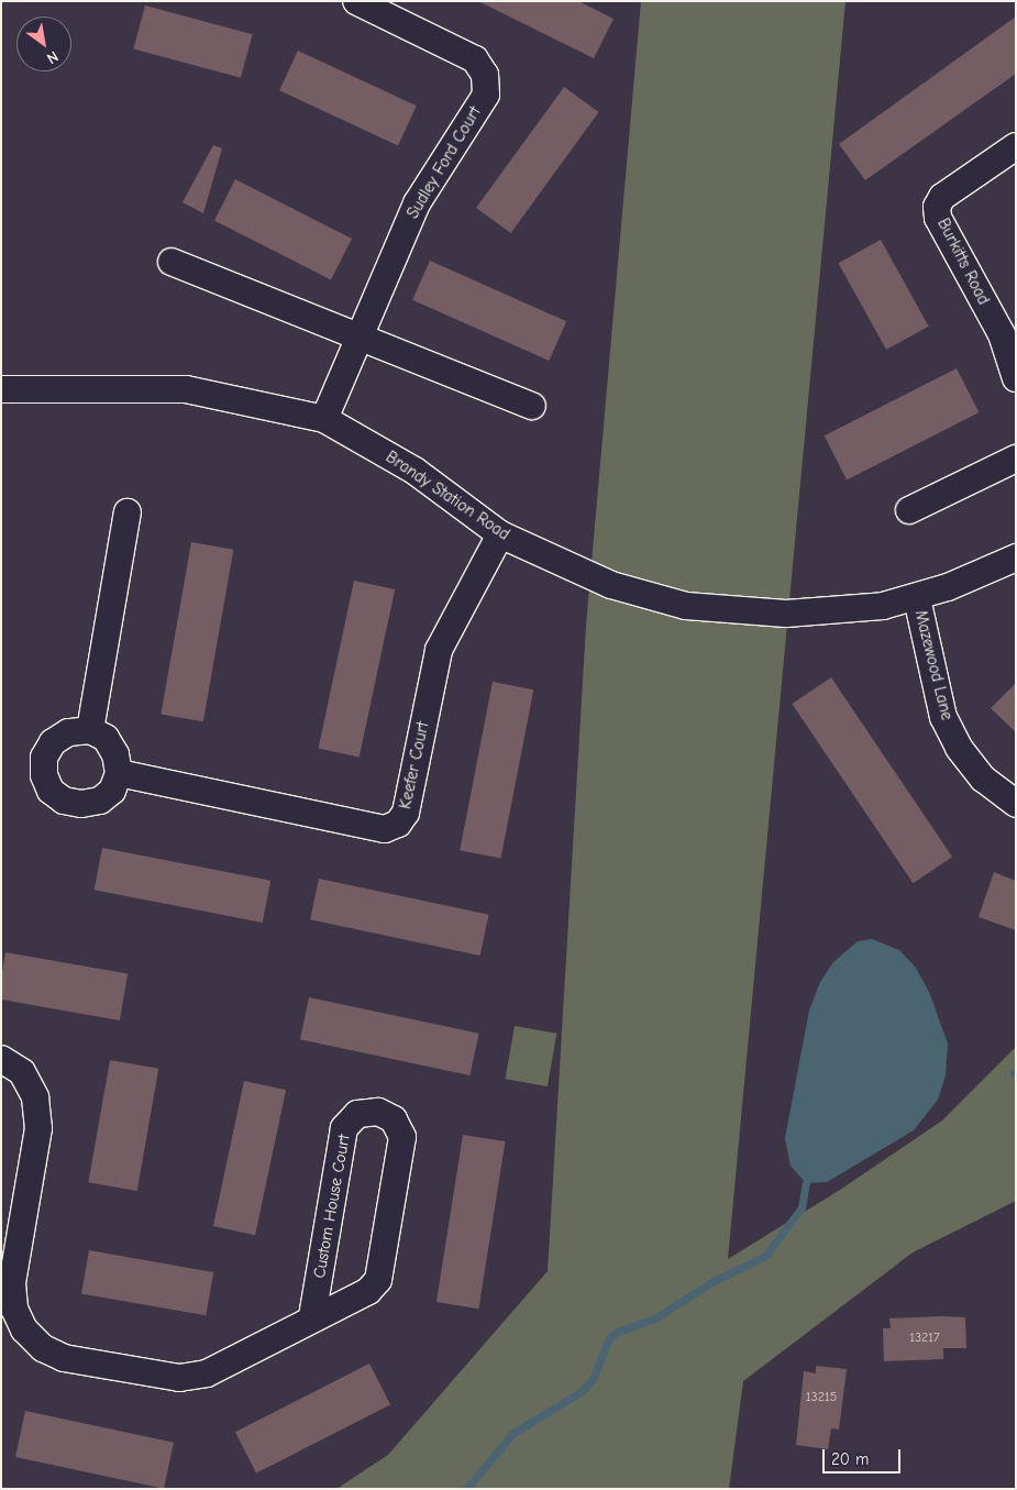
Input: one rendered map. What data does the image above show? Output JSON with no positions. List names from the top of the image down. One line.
{"streets":{"street":["Sudley Ford Court","Burkitts Road","Brandy Station Road","Mazewood Lane","Keefer Court","Custom House Court"]},"crossings":[["Sudley Ford Court","Brandy Station Road"],["Brandy Station Road","Mazewood Lane"],["Brandy Station Road","Keefer Court"]],"house_numbers":["13217","13215"],"scale_bar":"20 m","north":"bottom right"}
